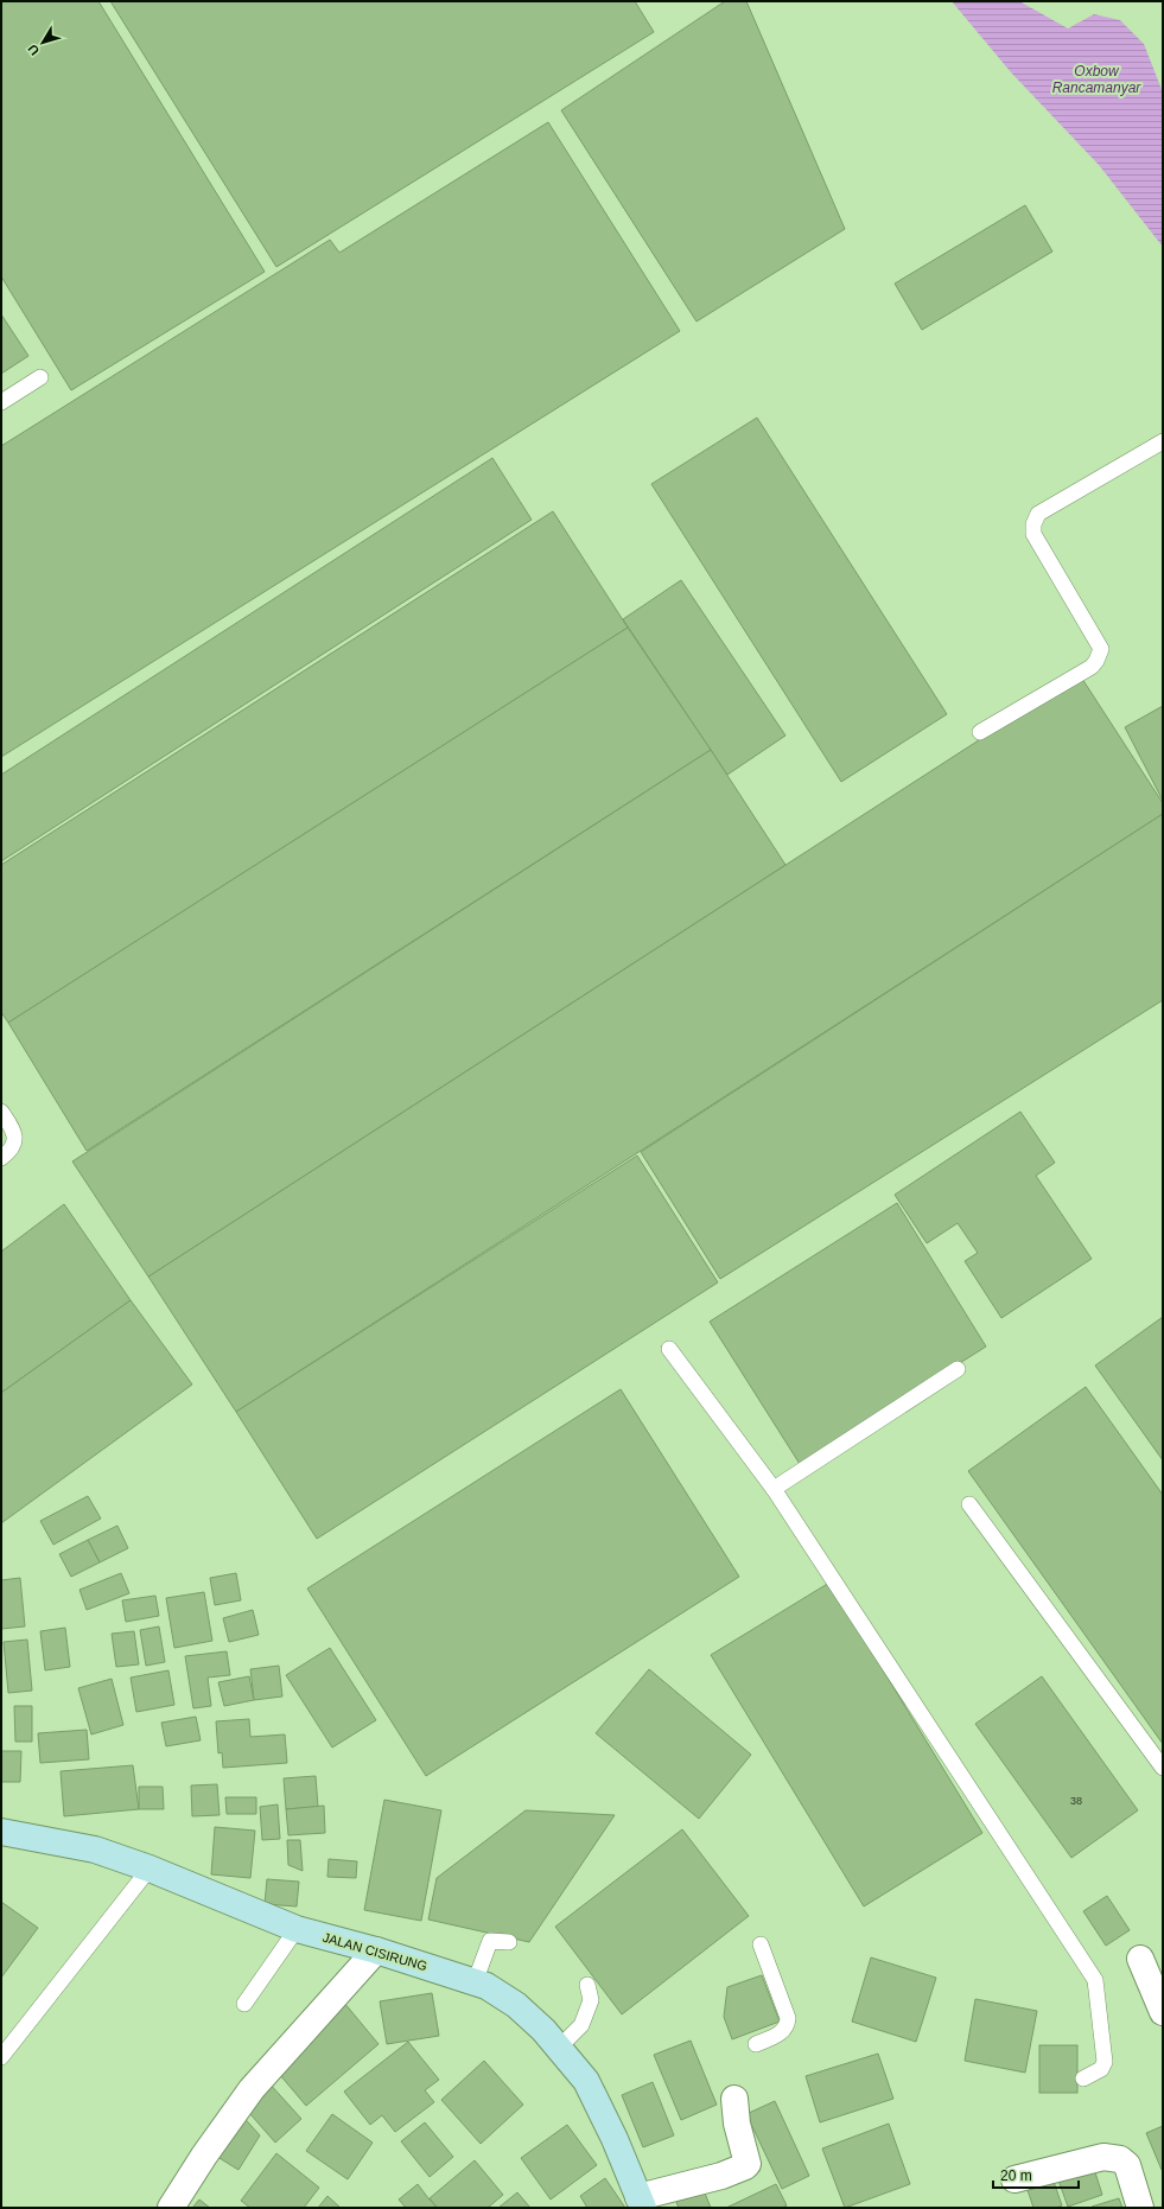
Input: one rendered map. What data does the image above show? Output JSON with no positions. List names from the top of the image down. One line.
{"streets":{"main road":["JALAN CISIRUNG"]},"water":["Oxbow Rancamanyar"],"house_numbers":["38"],"scale_bar":"20 m","north":"bottom left"}
